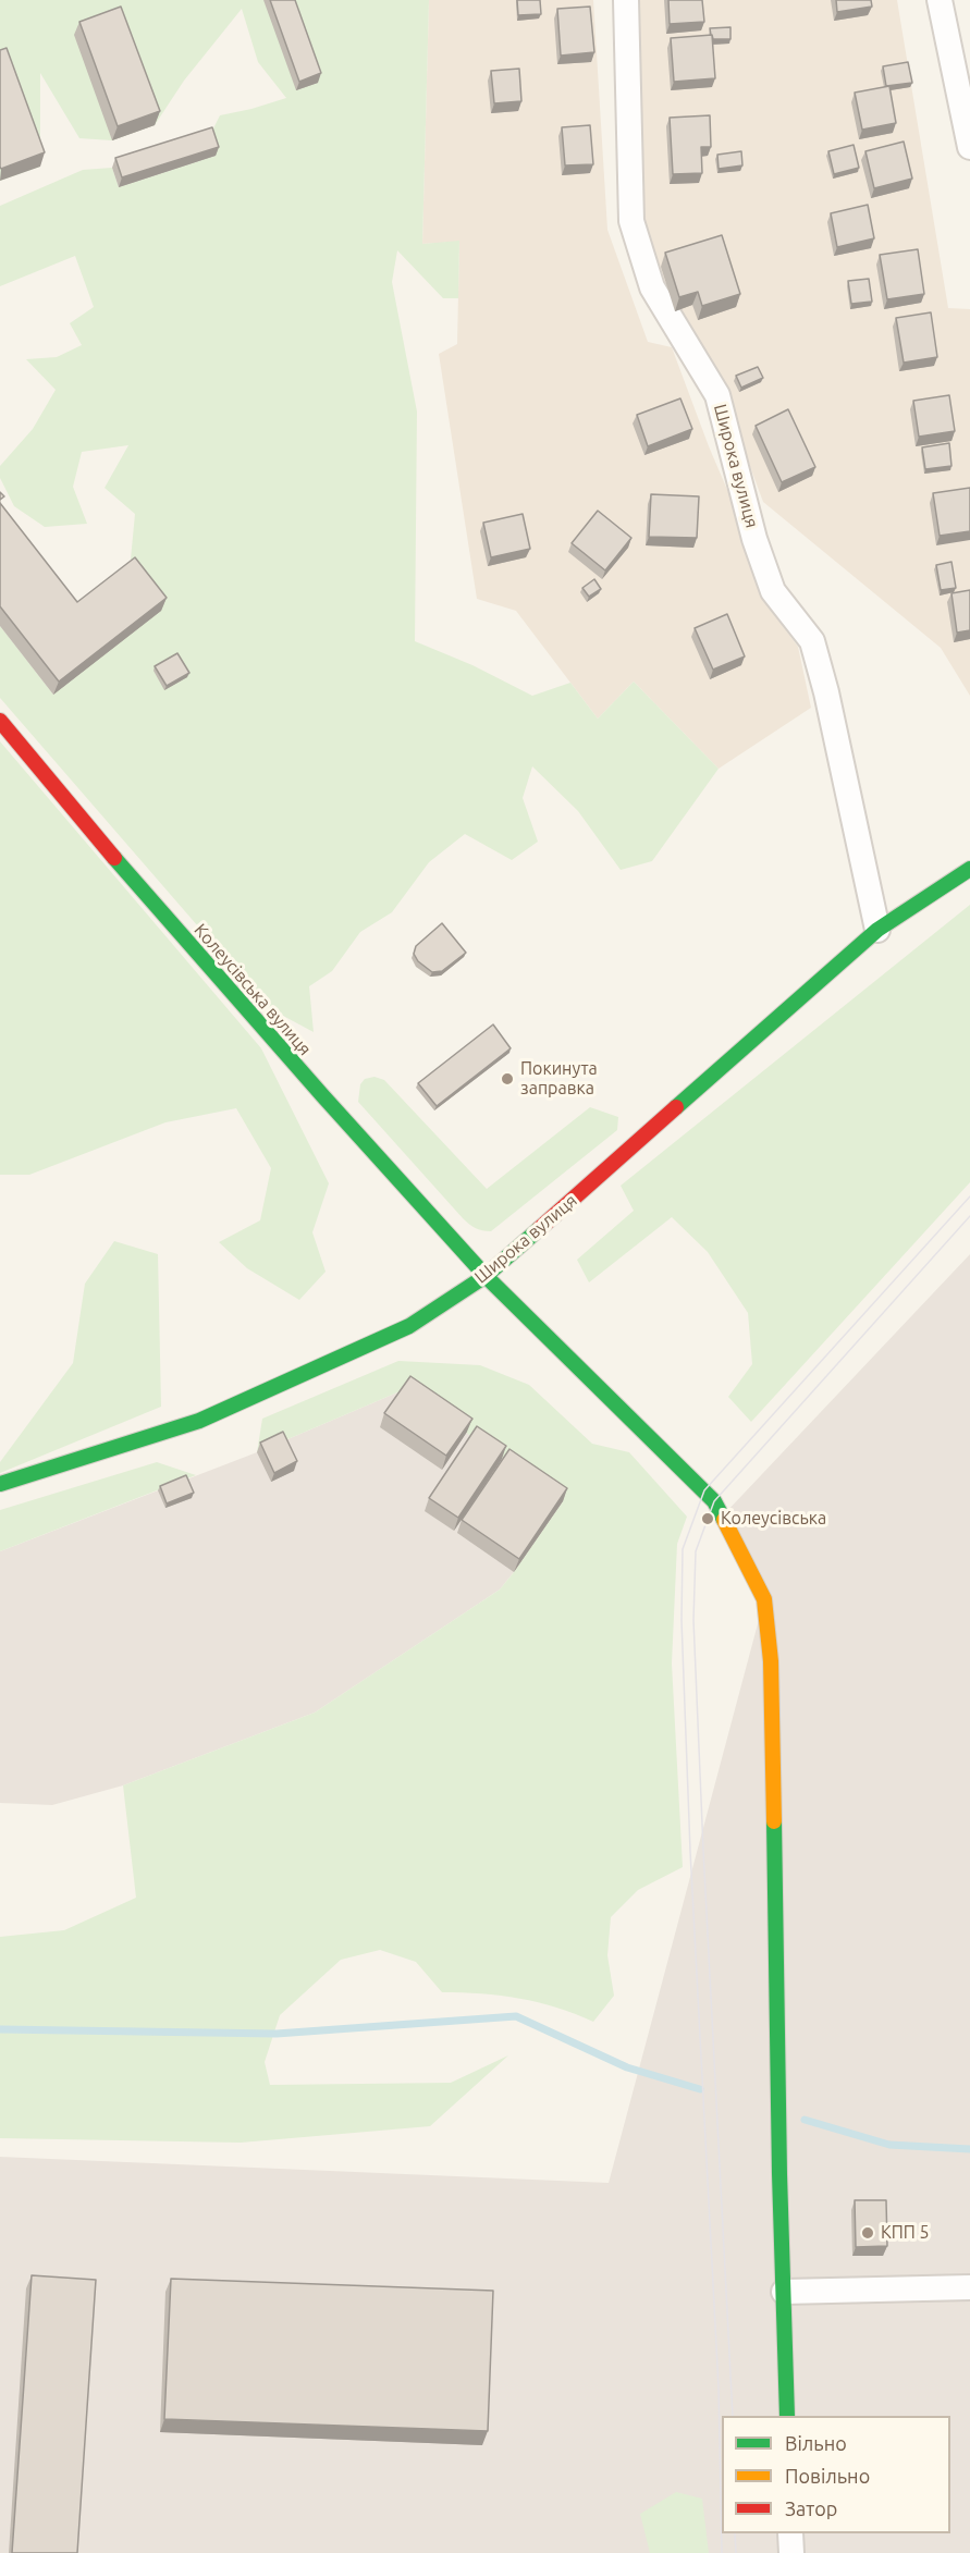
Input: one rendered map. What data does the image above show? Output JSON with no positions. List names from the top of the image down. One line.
{"streets":{"street":["Широка вулиця","Колеусівська вулиця"]},"crossings":[["Широка вулиця","Колеусівська вулиця"]],"places":["Покинута заправка","Колеусівська","КПП 5"],"legend":["Вільно","Повільно","Затор"]}
